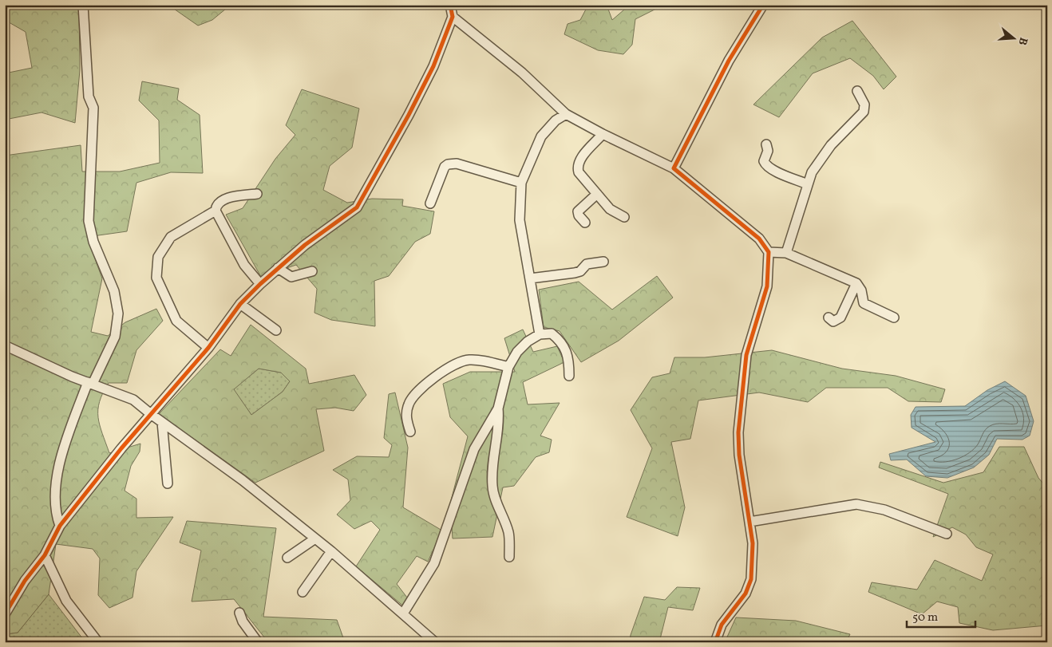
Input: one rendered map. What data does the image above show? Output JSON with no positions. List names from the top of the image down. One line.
{"scale_bar":"50 m","north":"right"}
